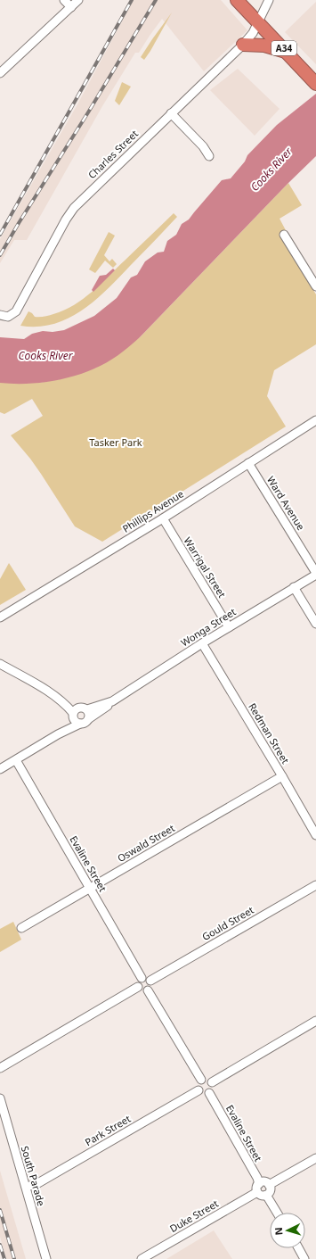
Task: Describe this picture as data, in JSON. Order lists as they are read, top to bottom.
{
  "streets": {
    "highway": ["A34"],
    "street": [
      "Charles Street",
      "Ward Avenue",
      "Phillips Avenue",
      "Warrigal Street",
      "Wonga Street",
      "Redman Street",
      "Oswald Street",
      "Evaline Street",
      "Gould Street",
      "Park Street",
      "South Parade",
      "Duke Street"
    ]
  },
  "crossings": [
    ["A34", "Charles Street"],
    ["Ward Avenue", "Phillips Avenue"],
    ["Ward Avenue", "Wonga Street"],
    ["Phillips Avenue", "Warrigal Street"],
    ["Warrigal Street", "Wonga Street"],
    ["Wonga Street", "Redman Street"],
    ["Redman Street", "Oswald Street"],
    ["Oswald Street", "Evaline Street"],
    ["Evaline Street", "Gould Street"],
    ["Evaline Street", "Park Street"],
    ["Evaline Street", "Duke Street"],
    ["Park Street", "South Parade"]
  ],
  "water": ["Cooks River"],
  "parks": ["Tasker Park"],
  "north": "left"
}
